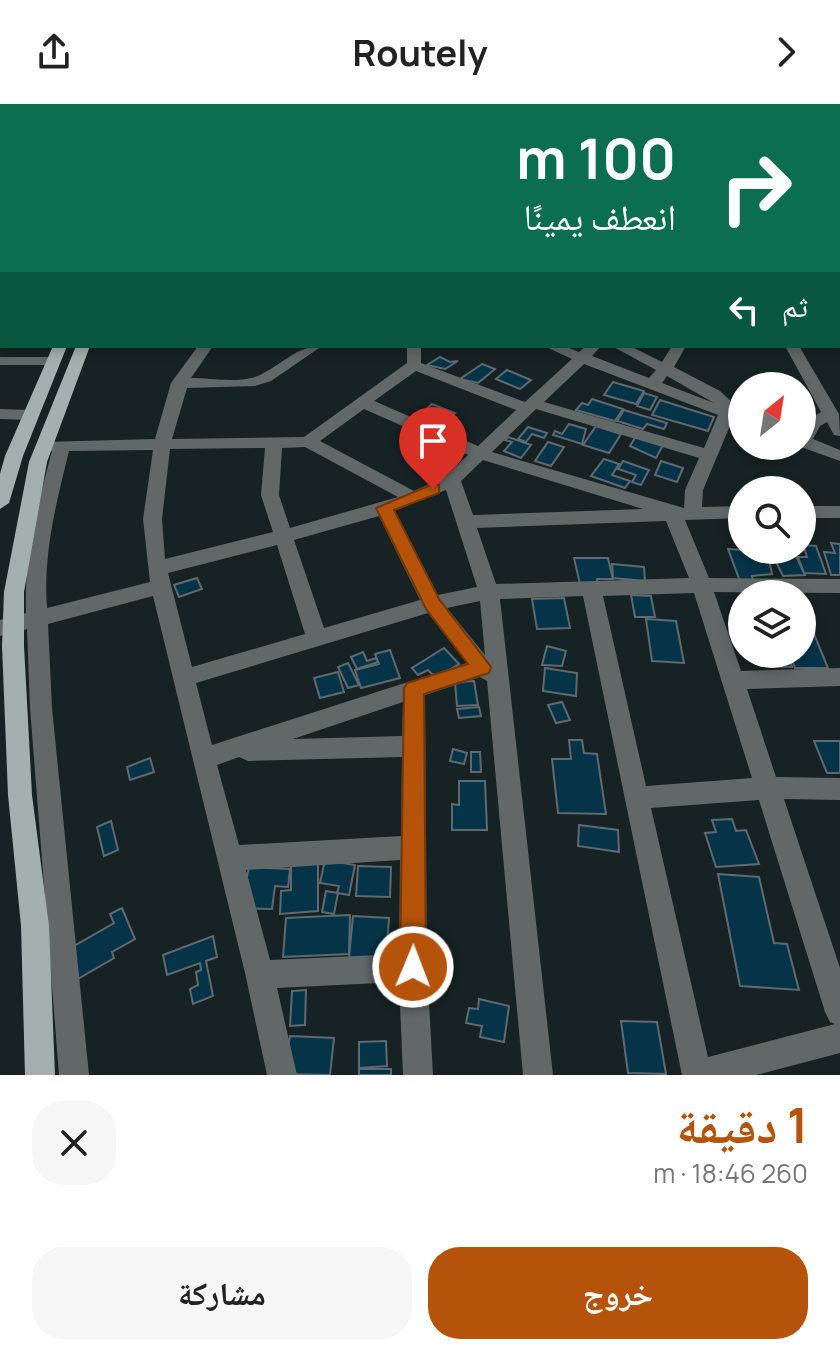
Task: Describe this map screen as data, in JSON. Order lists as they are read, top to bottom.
{
  "north": "top right",
  "page": {
    "header": "Routely",
    "turn": ["100 m", "انعطف يمينًا"],
    "then": "ثم",
    "heading": ["1 دقيقة", "260 m · 18:46"],
    "buttons": ["خروج", "مشاركة"]
  }
}
